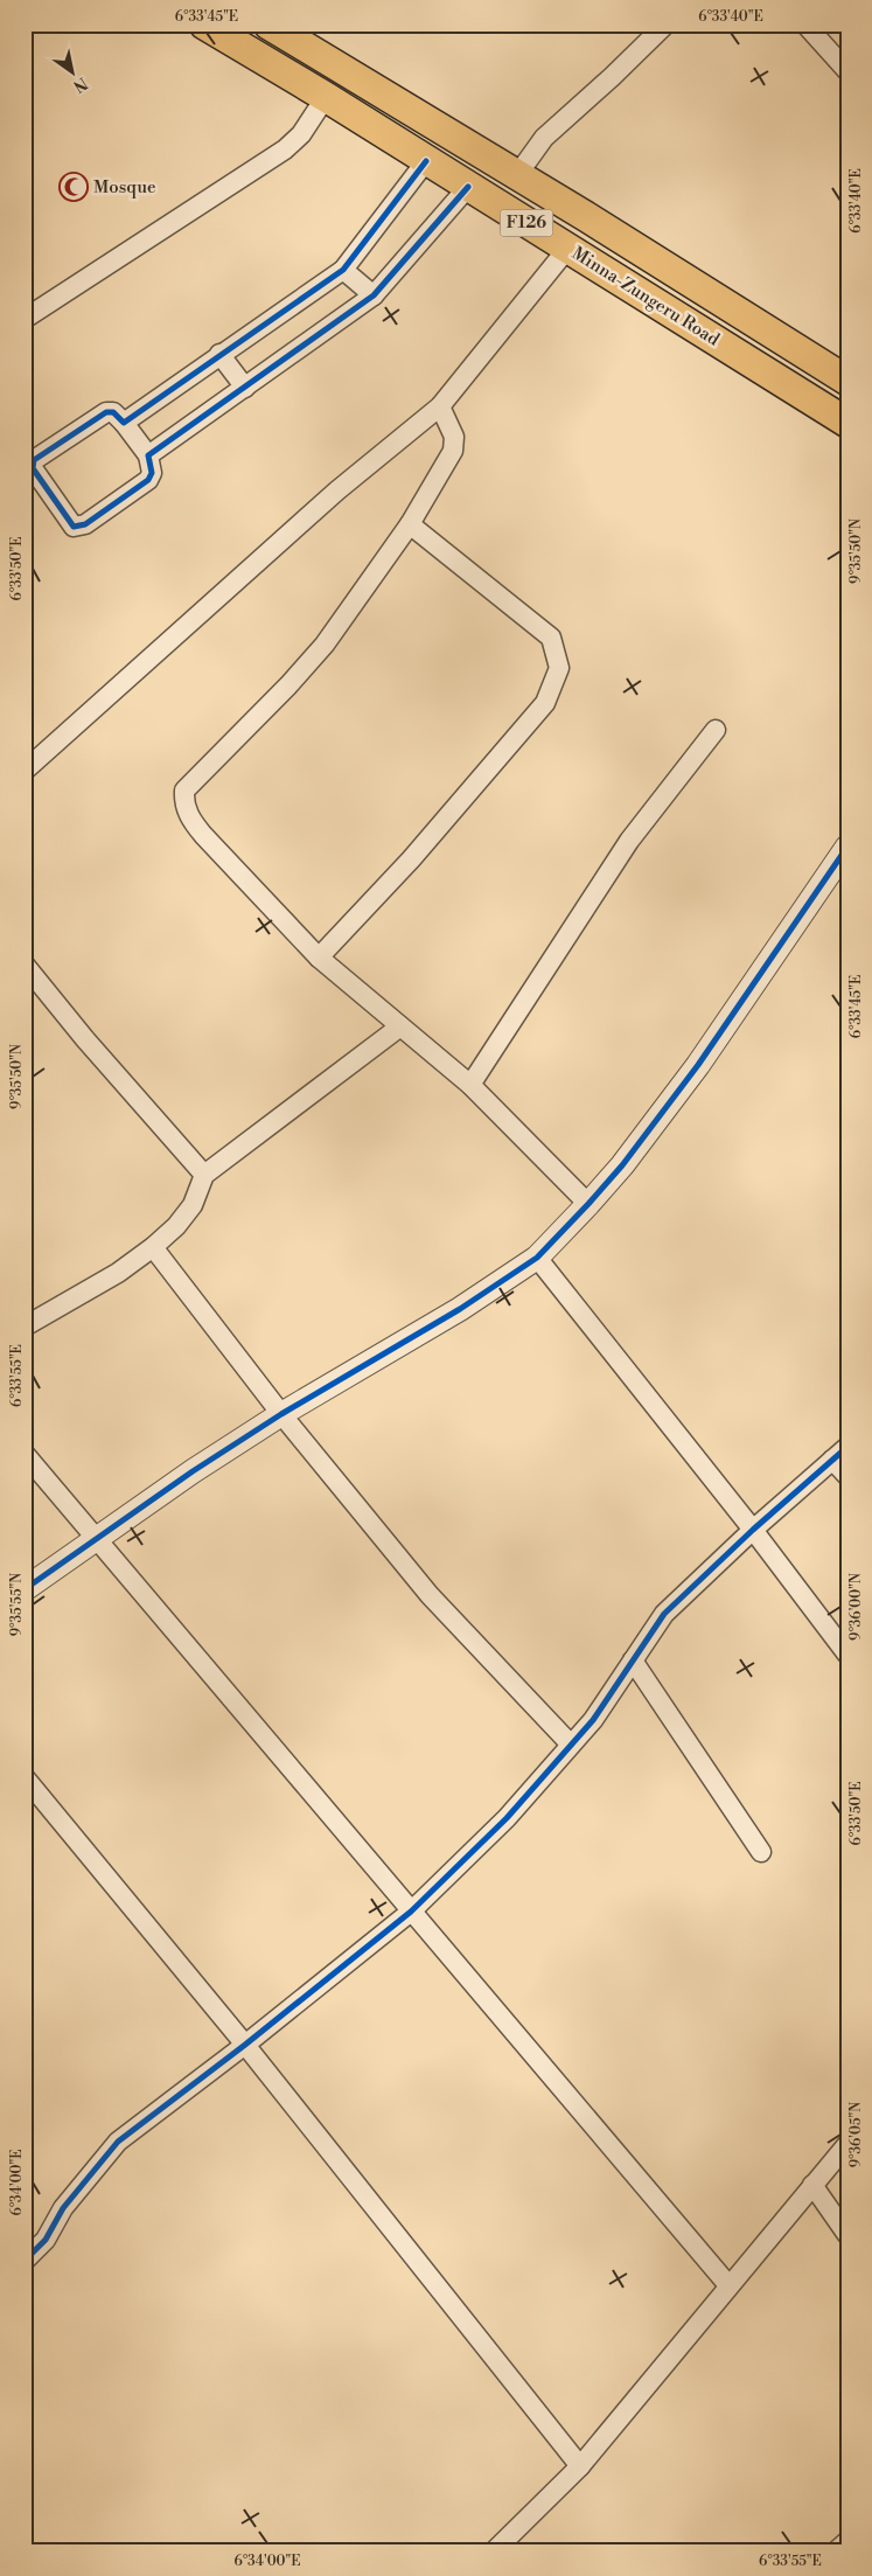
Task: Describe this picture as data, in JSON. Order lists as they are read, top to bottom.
{
  "streets": {
    "main road": ["F126", "Minna-Zungeru Road"]
  },
  "places": {
    "mosque": ["Mosque"]
  },
  "north": "bottom right",
  "coordinates": [
    "6°33'45\"E",
    "6°33'40\"E",
    "9°35'50\"N",
    "6°33'50\"E",
    "6°33'55\"E",
    "9°35'55\"N",
    "9°36'00\"N",
    "9°36'05\"N",
    "6°34'00\"E"
  ]
}
